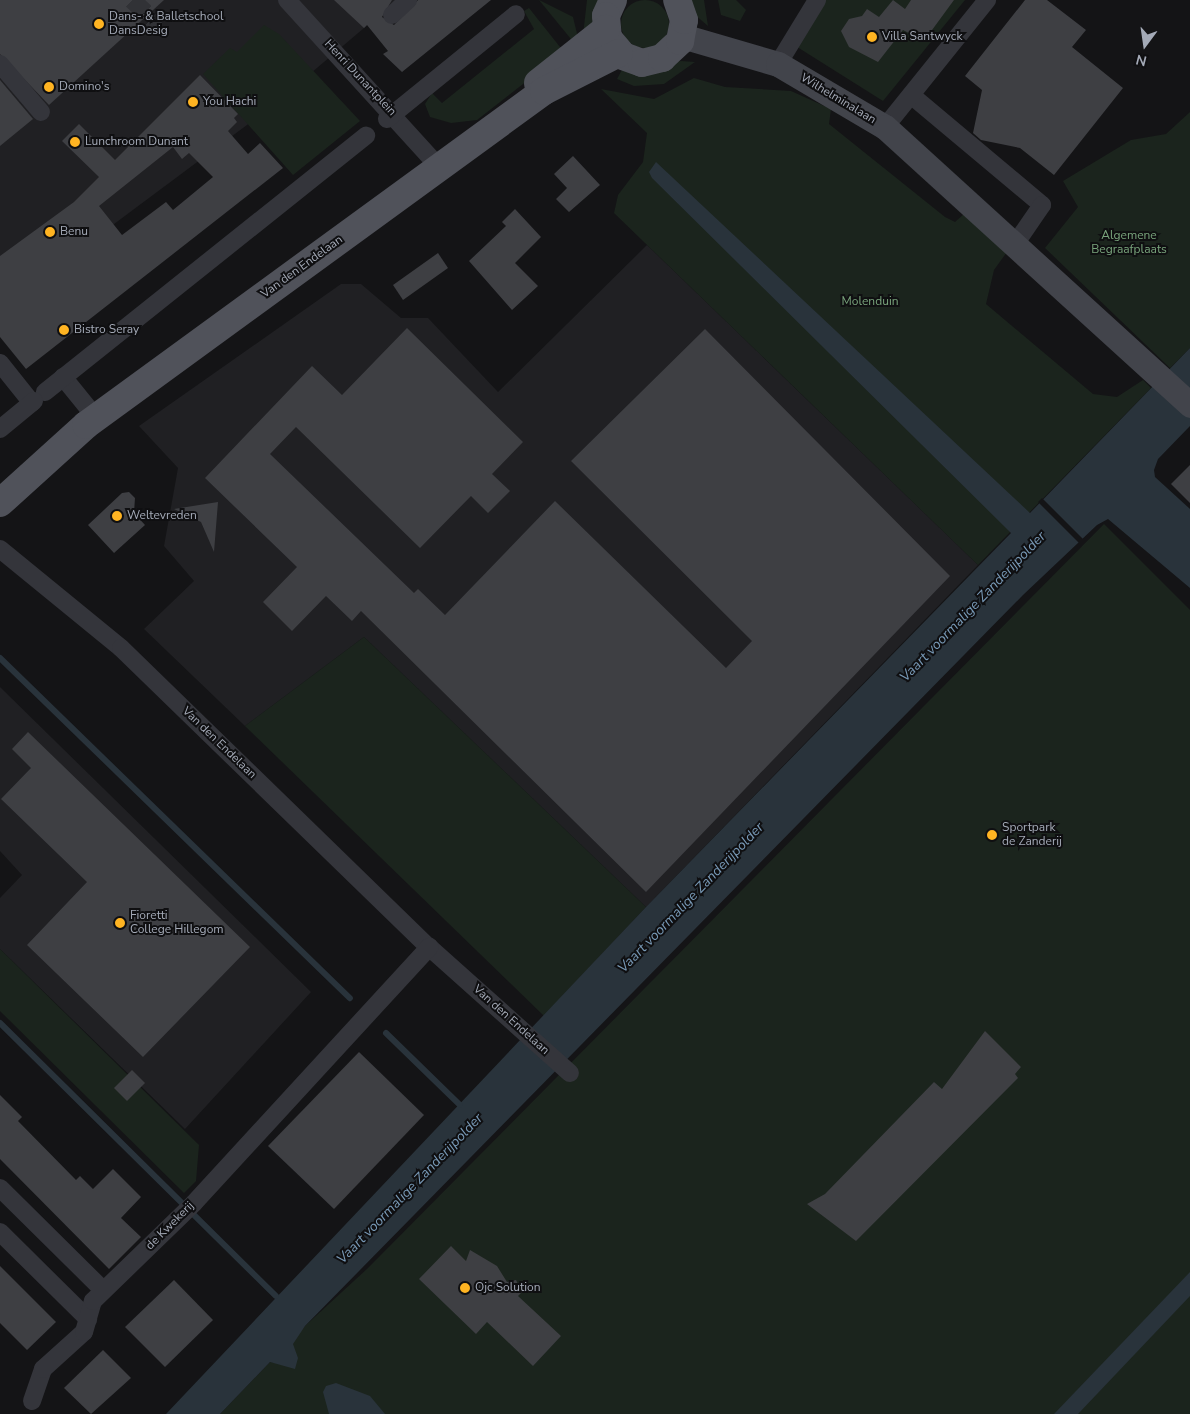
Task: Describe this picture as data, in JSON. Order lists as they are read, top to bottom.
{
  "streets": {
    "main road": ["Wilhelminalaan", "Van den Endelaan"],
    "street": ["Henri Dunantplein", "de Kwekerij"]
  },
  "crossings": [
    ["Henri Dunantplein", "Van den Endelaan"],
    ["Van den Endelaan", "de Kwekerij"]
  ],
  "water": ["Vaart voormalige Zanderijpolder"],
  "parks": ["Algemene Begraafplaats", "Molenduin"],
  "places": [
    "Dans- & Balletschool DansDesig",
    "Villa Santwyck",
    "Domino's",
    "You Hachi",
    "Lunchroom Dunant",
    "Benu",
    "Bistro Seray",
    "Weltevreden",
    "Sportpark de Zanderij",
    "Fioretti College Hillegom",
    "Ojc Solution"
  ],
  "north": "bottom"
}
